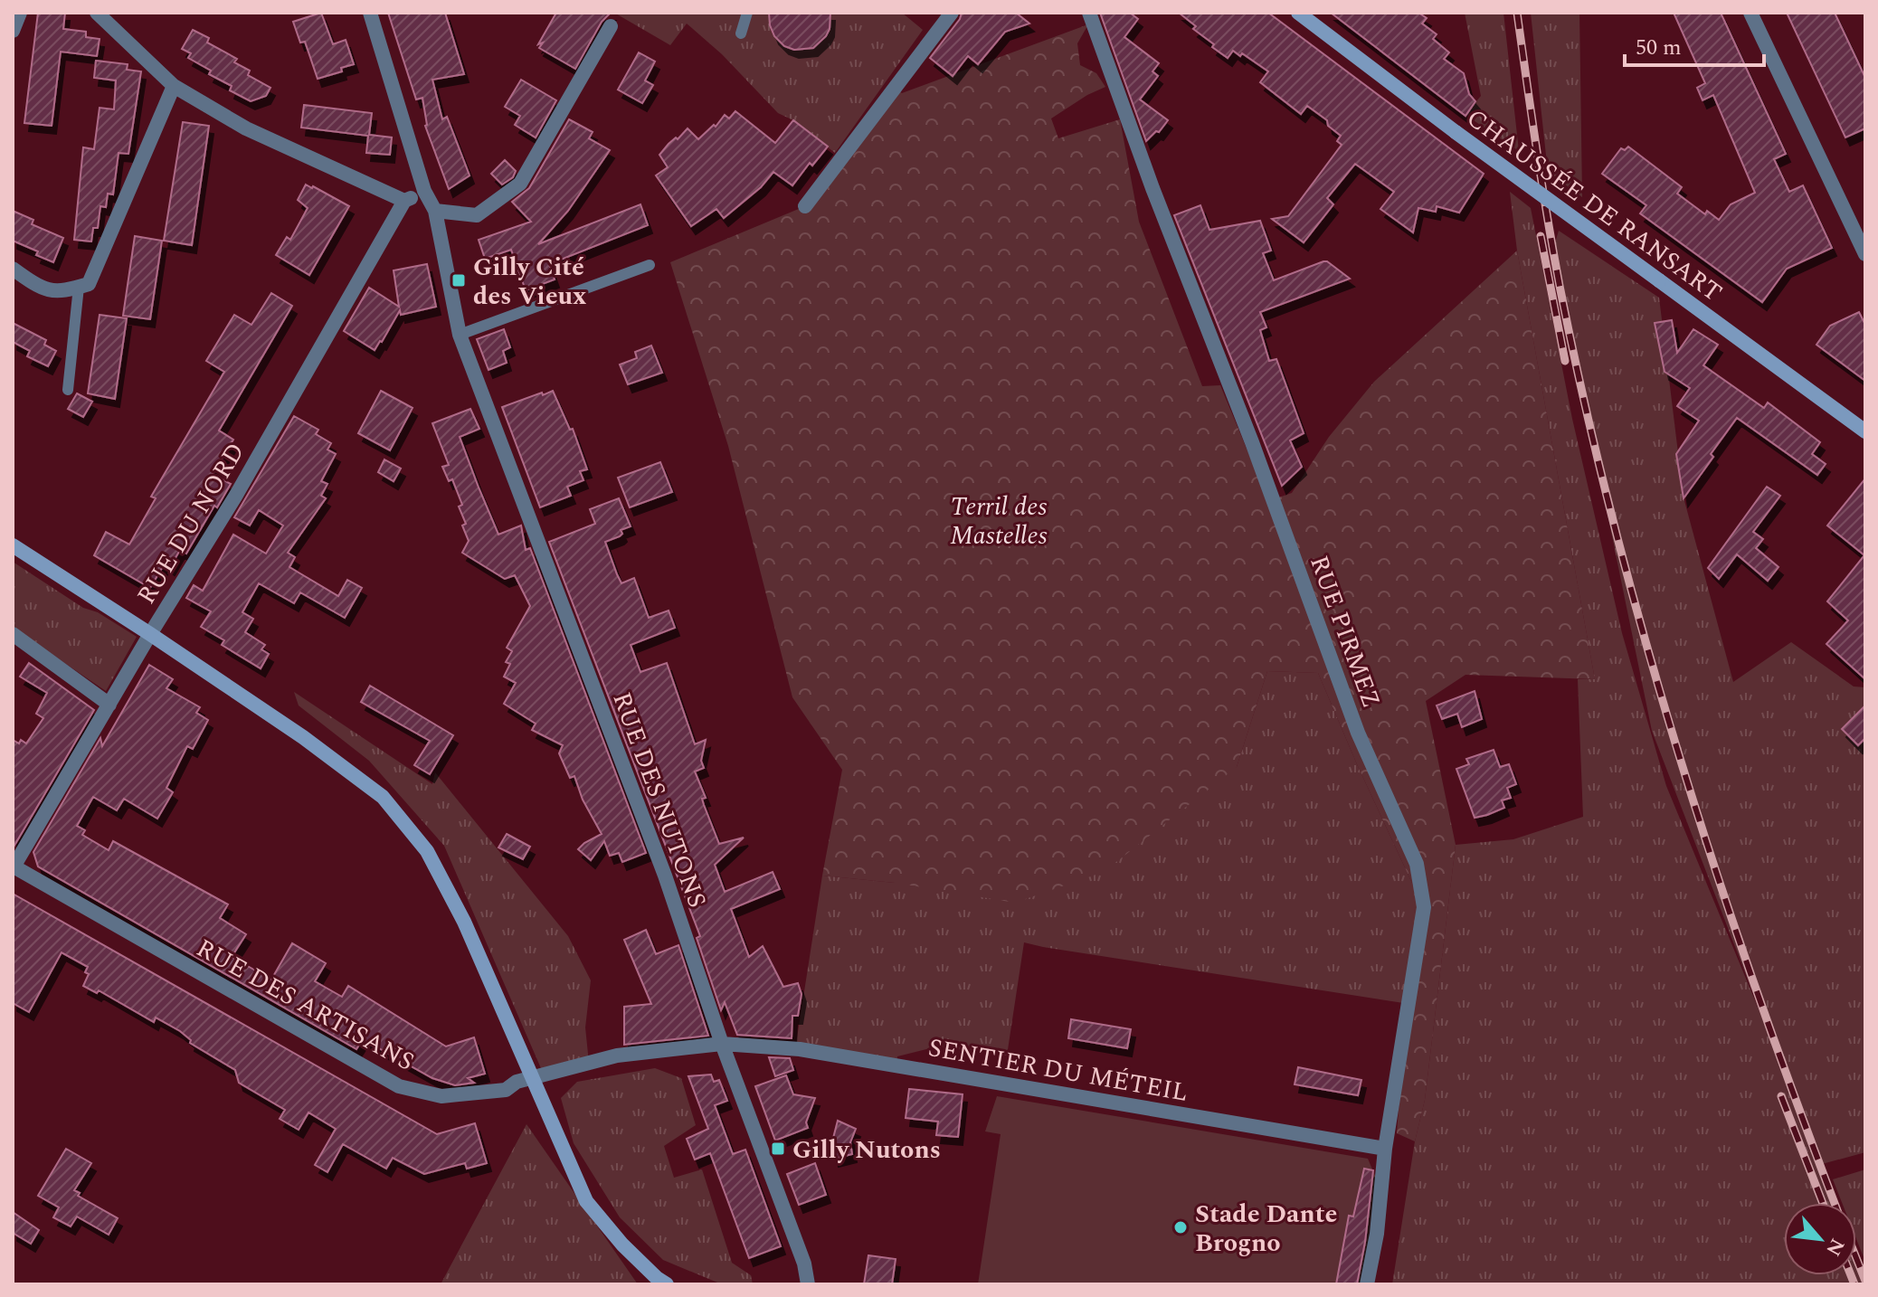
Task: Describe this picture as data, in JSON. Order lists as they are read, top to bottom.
{
  "streets": {
    "main road": ["CHAUSSÉE DE RANSART"],
    "street": [
      "RUE DU NORD",
      "RUE PIRMEZ",
      "RUE DES NUTONS",
      "RUE DES ARTISANS",
      "SENTIER DU MÉTEIL"
    ]
  },
  "crossings": [
    ["RUE DU NORD", "RUE DES ARTISANS"],
    ["RUE PIRMEZ", "SENTIER DU MÉTEIL"],
    ["RUE DES NUTONS", "RUE DES ARTISANS"],
    ["RUE DES NUTONS", "SENTIER DU MÉTEIL"],
    ["RUE DES ARTISANS", "SENTIER DU MÉTEIL"]
  ],
  "parks": ["Terril des Mastelles"],
  "places": {
    "transit": ["Gilly Cité des Vieux", "Gilly Nutons"],
    "other": ["Stade Dante Brogno"]
  },
  "scale_bar": "50 m",
  "north": "bottom right"
}
